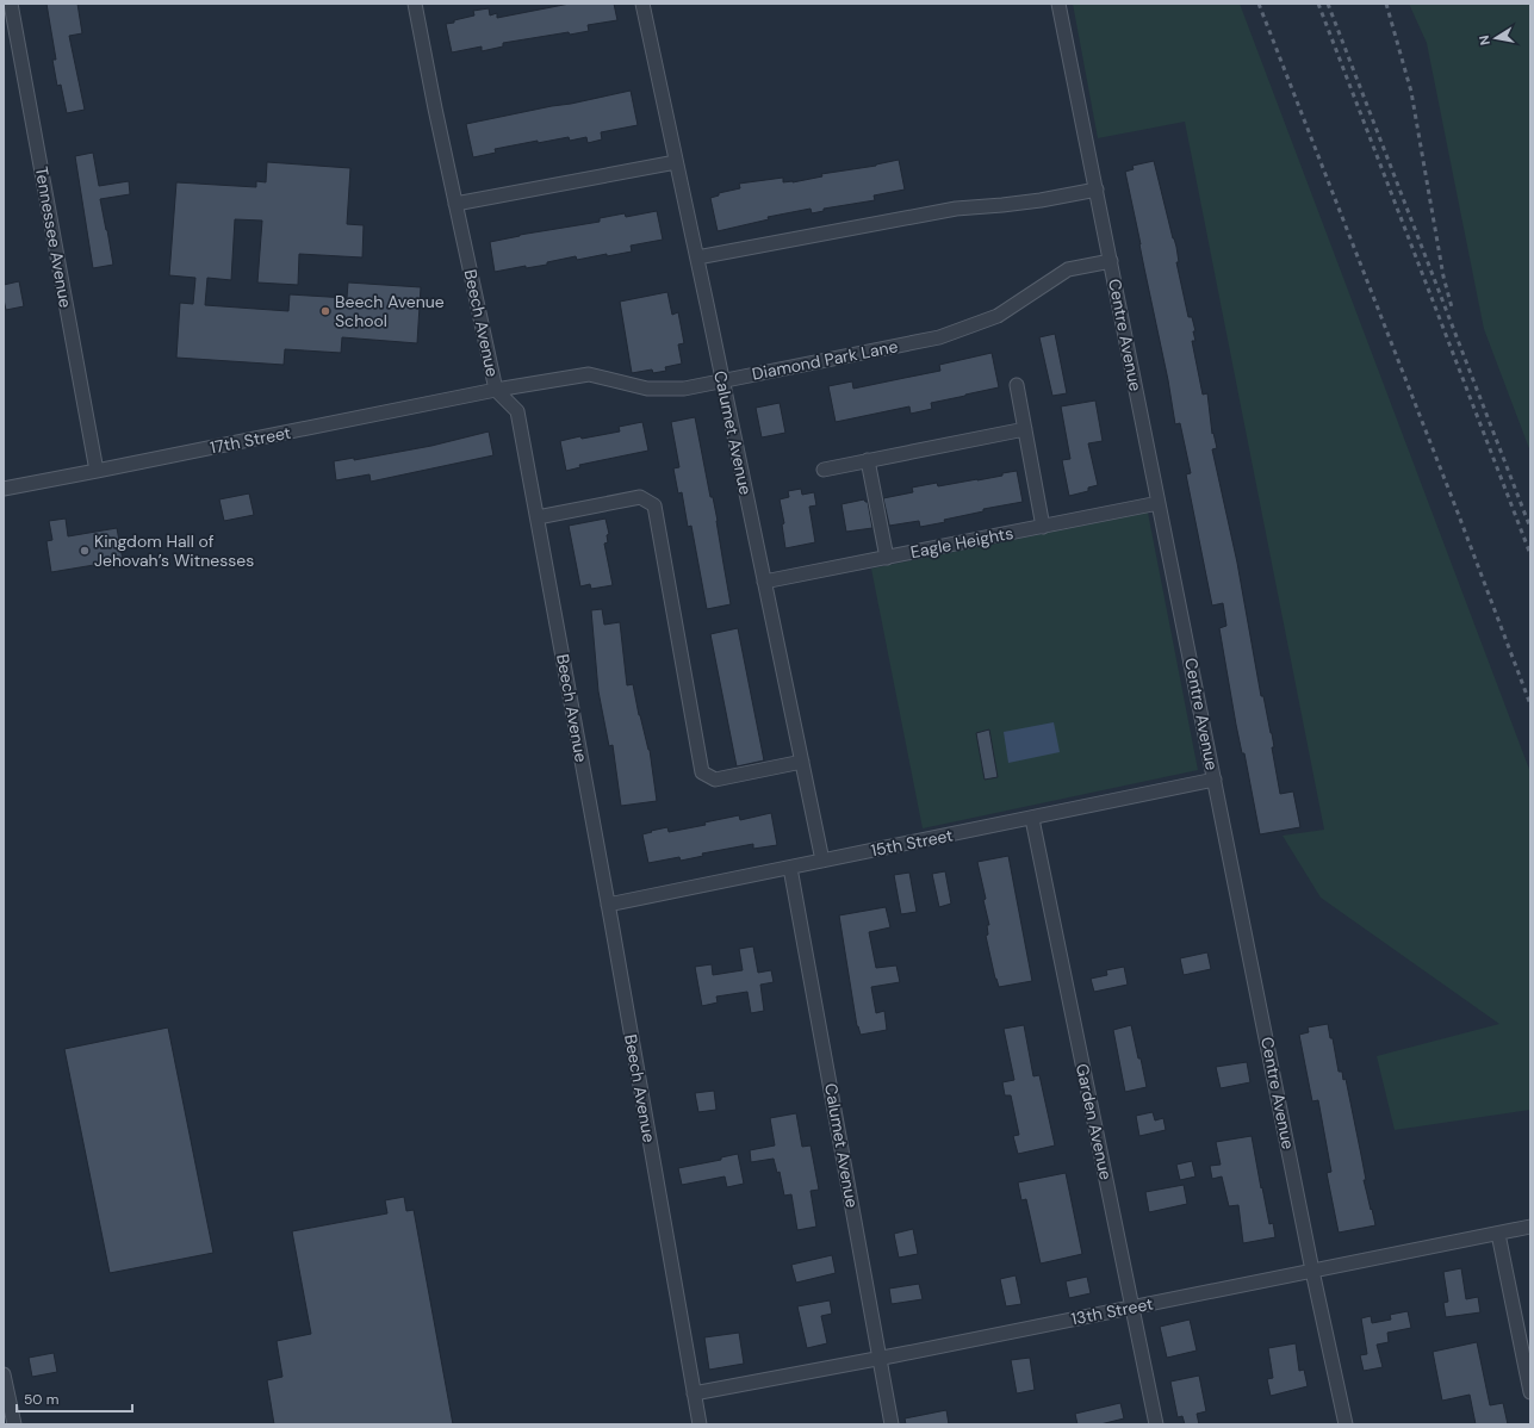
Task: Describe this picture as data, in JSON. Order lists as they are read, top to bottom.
{
  "streets": {
    "street": [
      "Tennessee Avenue",
      "Beech Avenue",
      "Centre Avenue",
      "Diamond Park Lane",
      "Calumet Avenue",
      "17th Street",
      "Eagle Heights",
      "15th Street",
      "Garden Avenue",
      "13th Street"
    ]
  },
  "crossings": [
    ["Tennessee Avenue", "17th Street"],
    ["Beech Avenue", "Diamond Park Lane"],
    ["Beech Avenue", "17th Street"],
    ["Beech Avenue", "15th Street"],
    ["Beech Avenue", "13th Street"],
    ["Centre Avenue", "Diamond Park Lane"],
    ["Centre Avenue", "Eagle Heights"],
    ["Centre Avenue", "15th Street"],
    ["Centre Avenue", "13th Street"],
    ["Diamond Park Lane", "Calumet Avenue"],
    ["Diamond Park Lane", "17th Street"],
    ["Calumet Avenue", "Eagle Heights"],
    ["Calumet Avenue", "15th Street"],
    ["Calumet Avenue", "13th Street"],
    ["15th Street", "Garden Avenue"],
    ["Garden Avenue", "13th Street"]
  ],
  "places": ["Beech Avenue School", "Kingdom Hall of Jehovah’s Witnesses"],
  "scale_bar": "50 m",
  "north": "left"
}
